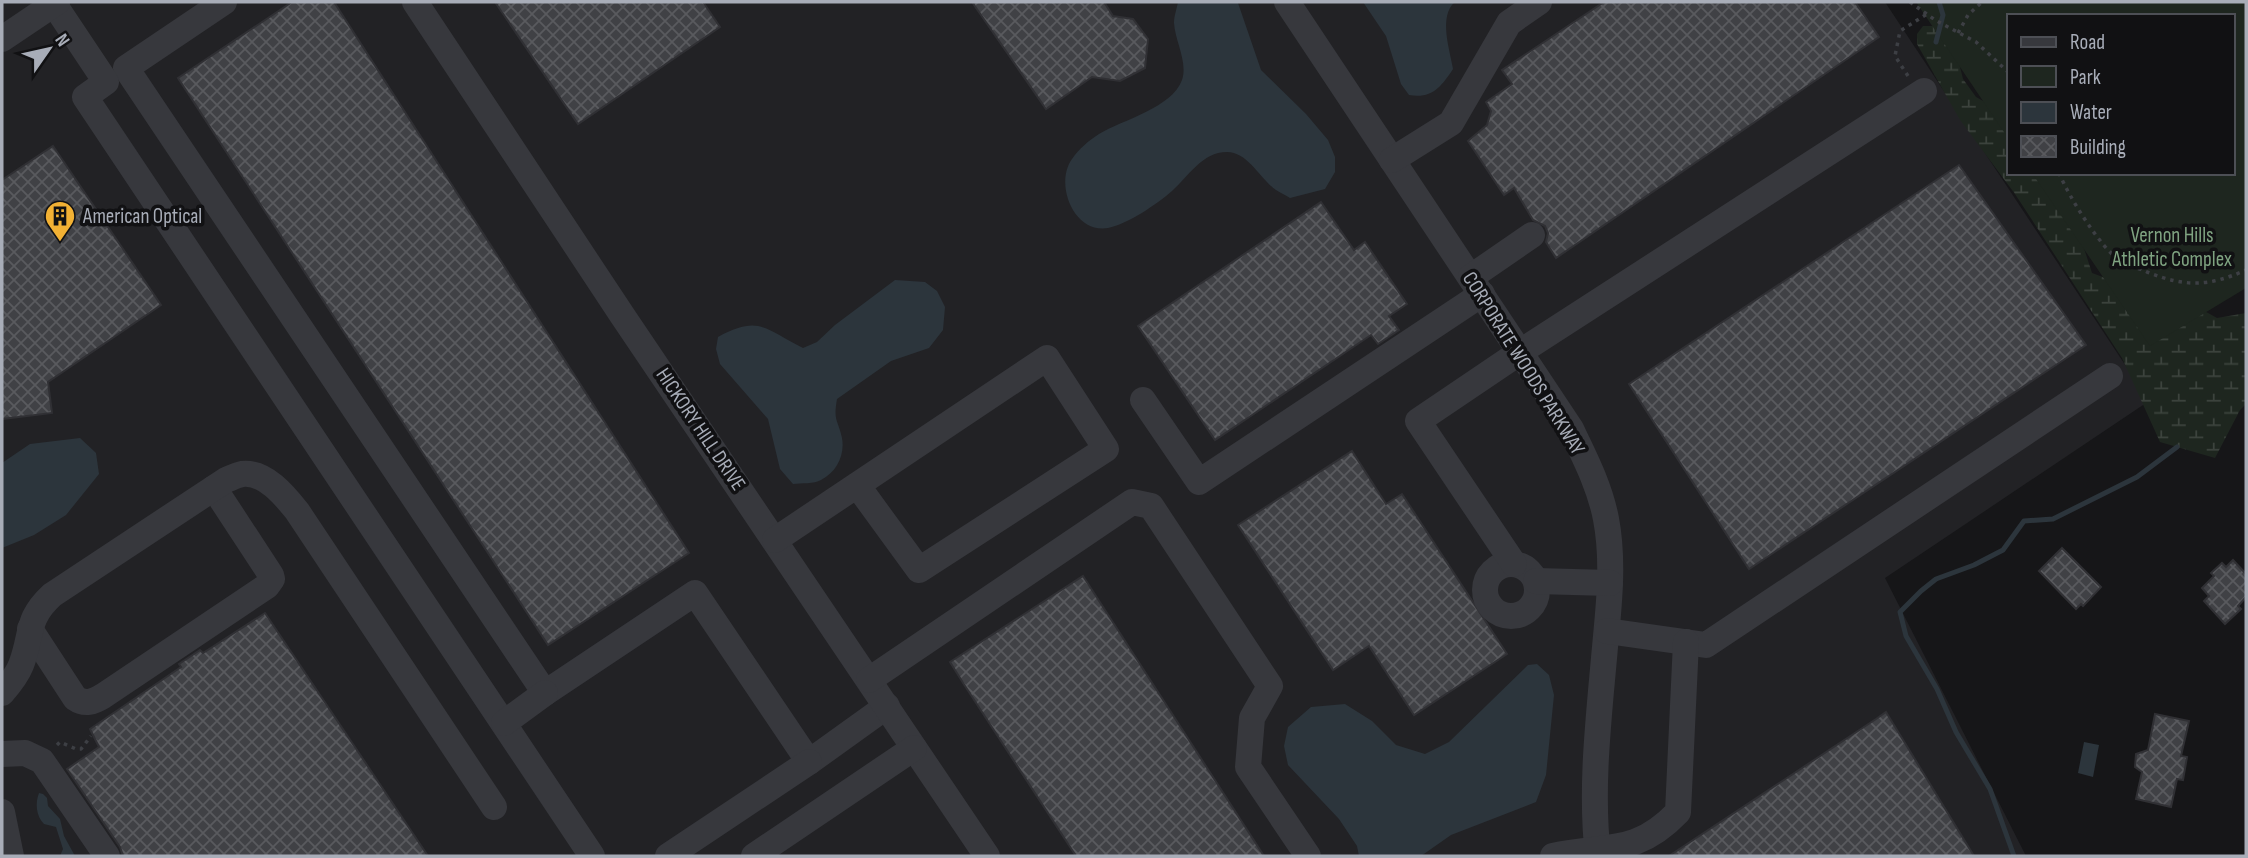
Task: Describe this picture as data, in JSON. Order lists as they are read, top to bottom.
{
  "streets": {
    "street": ["CORPORATE WOODS PARKWAY", "HICKORY HILL DRIVE"]
  },
  "parks": ["Vernon Hills Athletic Complex"],
  "places": {
    "building": ["American Optical"]
  },
  "legend": [
    "Road",
    "Park",
    "Water",
    "Building"
  ],
  "north": "top right"
}
